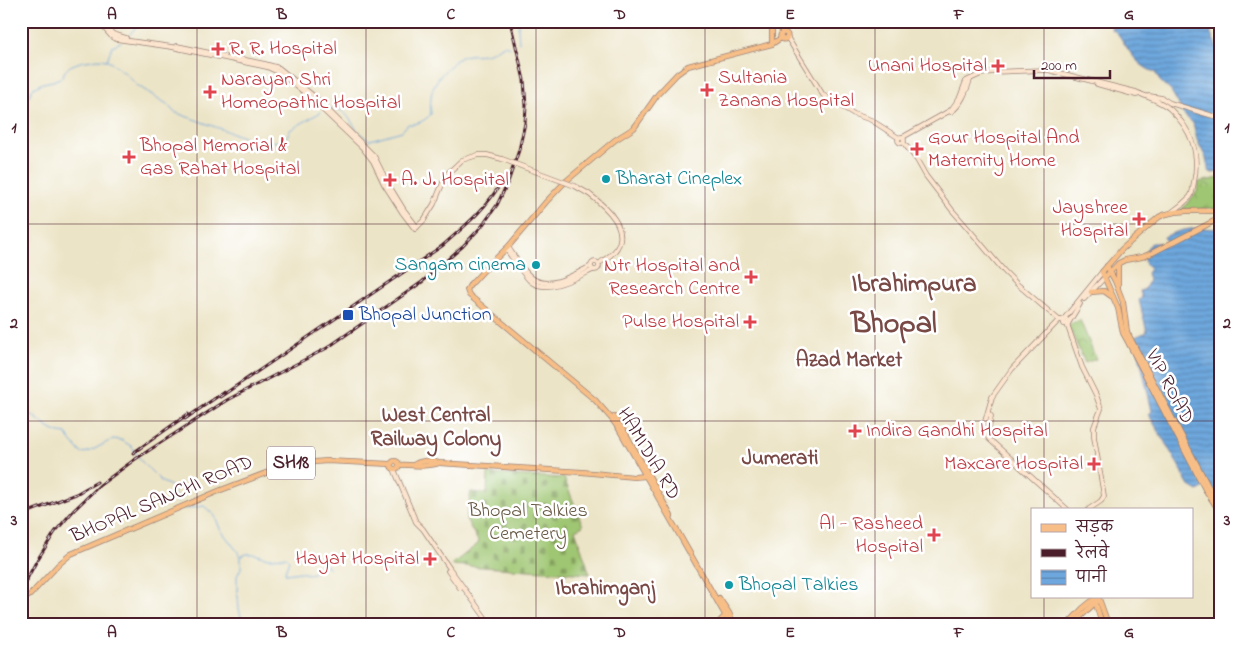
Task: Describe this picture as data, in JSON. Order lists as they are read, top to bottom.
{
  "streets": {
    "main road": [
      "VIP ROAD",
      "HAMIDIA RD",
      "SH18",
      "BHOPAL SANCHI ROAD"
    ]
  },
  "districts": [
    "Ibrahimpura",
    "Bhopal",
    "Azad Market",
    "West Central Railway Colony",
    "Jumerati",
    "Ibrahimganj"
  ],
  "parks": ["Bhopal Talkies Cemetery"],
  "places": {
    "health": [
      "R. R. Hospital",
      "Unani Hospital",
      "Sultania Zanana Hospital",
      "Narayan Shri Homeopathic Hospital",
      "Gour Hospital And Maternity Home",
      "Bhopal Memorial & Gas Rahat Hospital",
      "A. J. Hospital",
      "Jayshree Hospital",
      "Ntr Hospital and Research Centre",
      "Pulse Hospital",
      "Indira Gandhi Hospital",
      "Maxcare Hospital",
      "Al - Rasheed Hospital",
      "Hayat Hospital"
    ],
    "other": ["Bharat Cineplex", "Sangam cinema", "Bhopal Talkies"],
    "transit": ["Bhopal Junction"]
  },
  "legend": ["सड़क", "रेलवे", "पानी"],
  "scale_bar": "200 m",
  "grid": {
    "columns": [
      "A",
      "B",
      "C",
      "D",
      "E",
      "F",
      "G"
    ],
    "rows": ["1", "2", "3"]
  }
}
